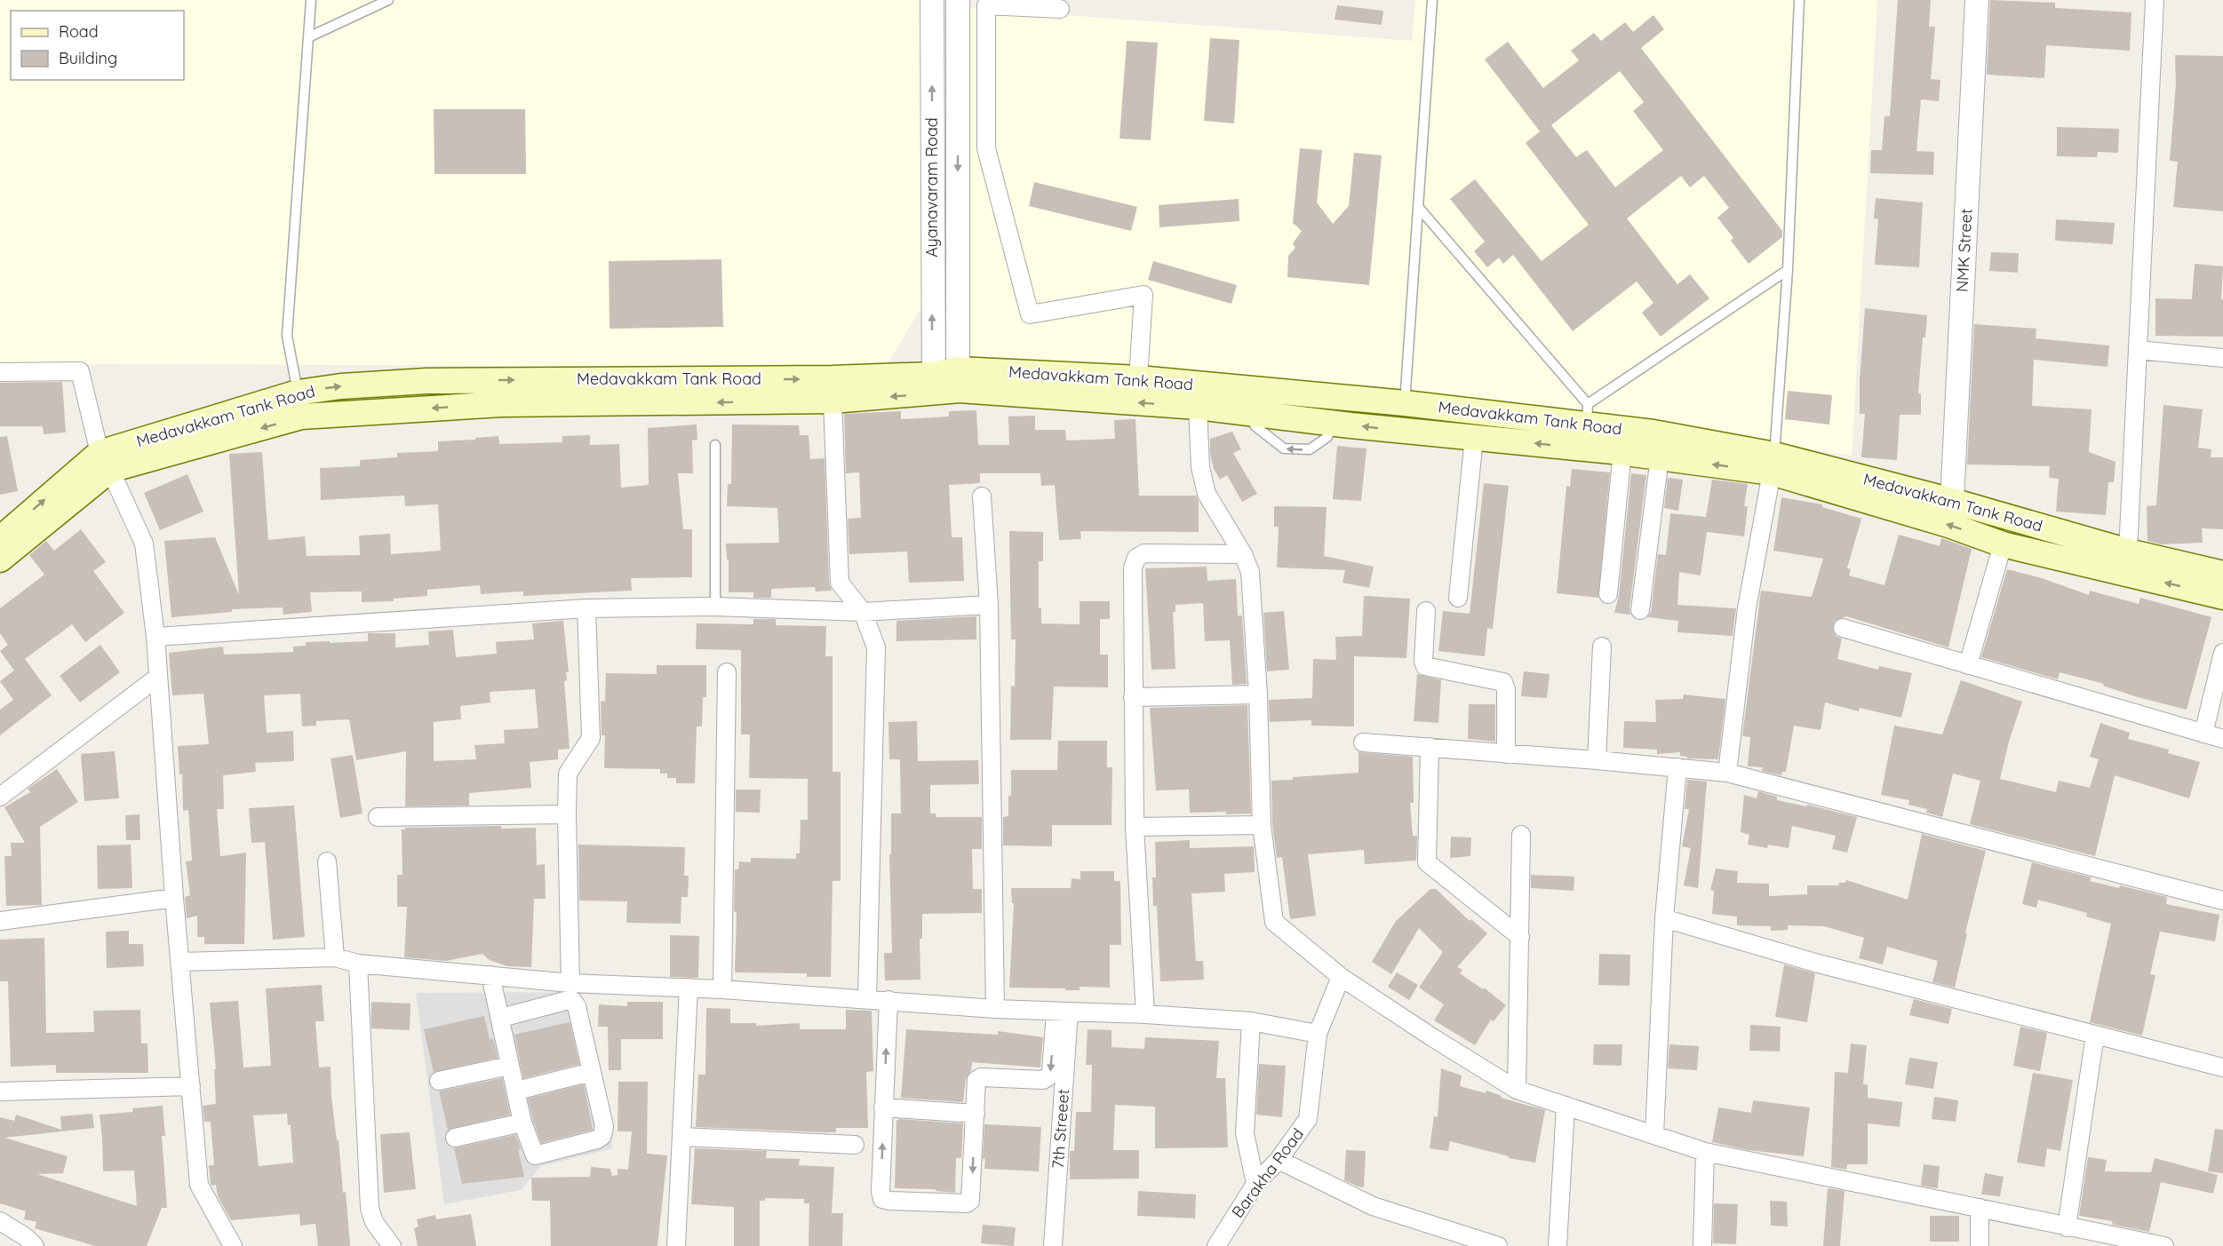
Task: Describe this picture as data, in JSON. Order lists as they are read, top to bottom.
{
  "streets": {
    "main road": ["Medavakkam Tank Road"],
    "street": [
      "Ayanavaram Road",
      "NMK Street",
      "7th Streeet",
      "Barakha Road"
    ]
  },
  "crossings": [
    ["Ayanavaram Road", "Medavakkam Tank Road"],
    ["NMK Street", "Medavakkam Tank Road"]
  ],
  "legend": ["Road", "Building"]
}
